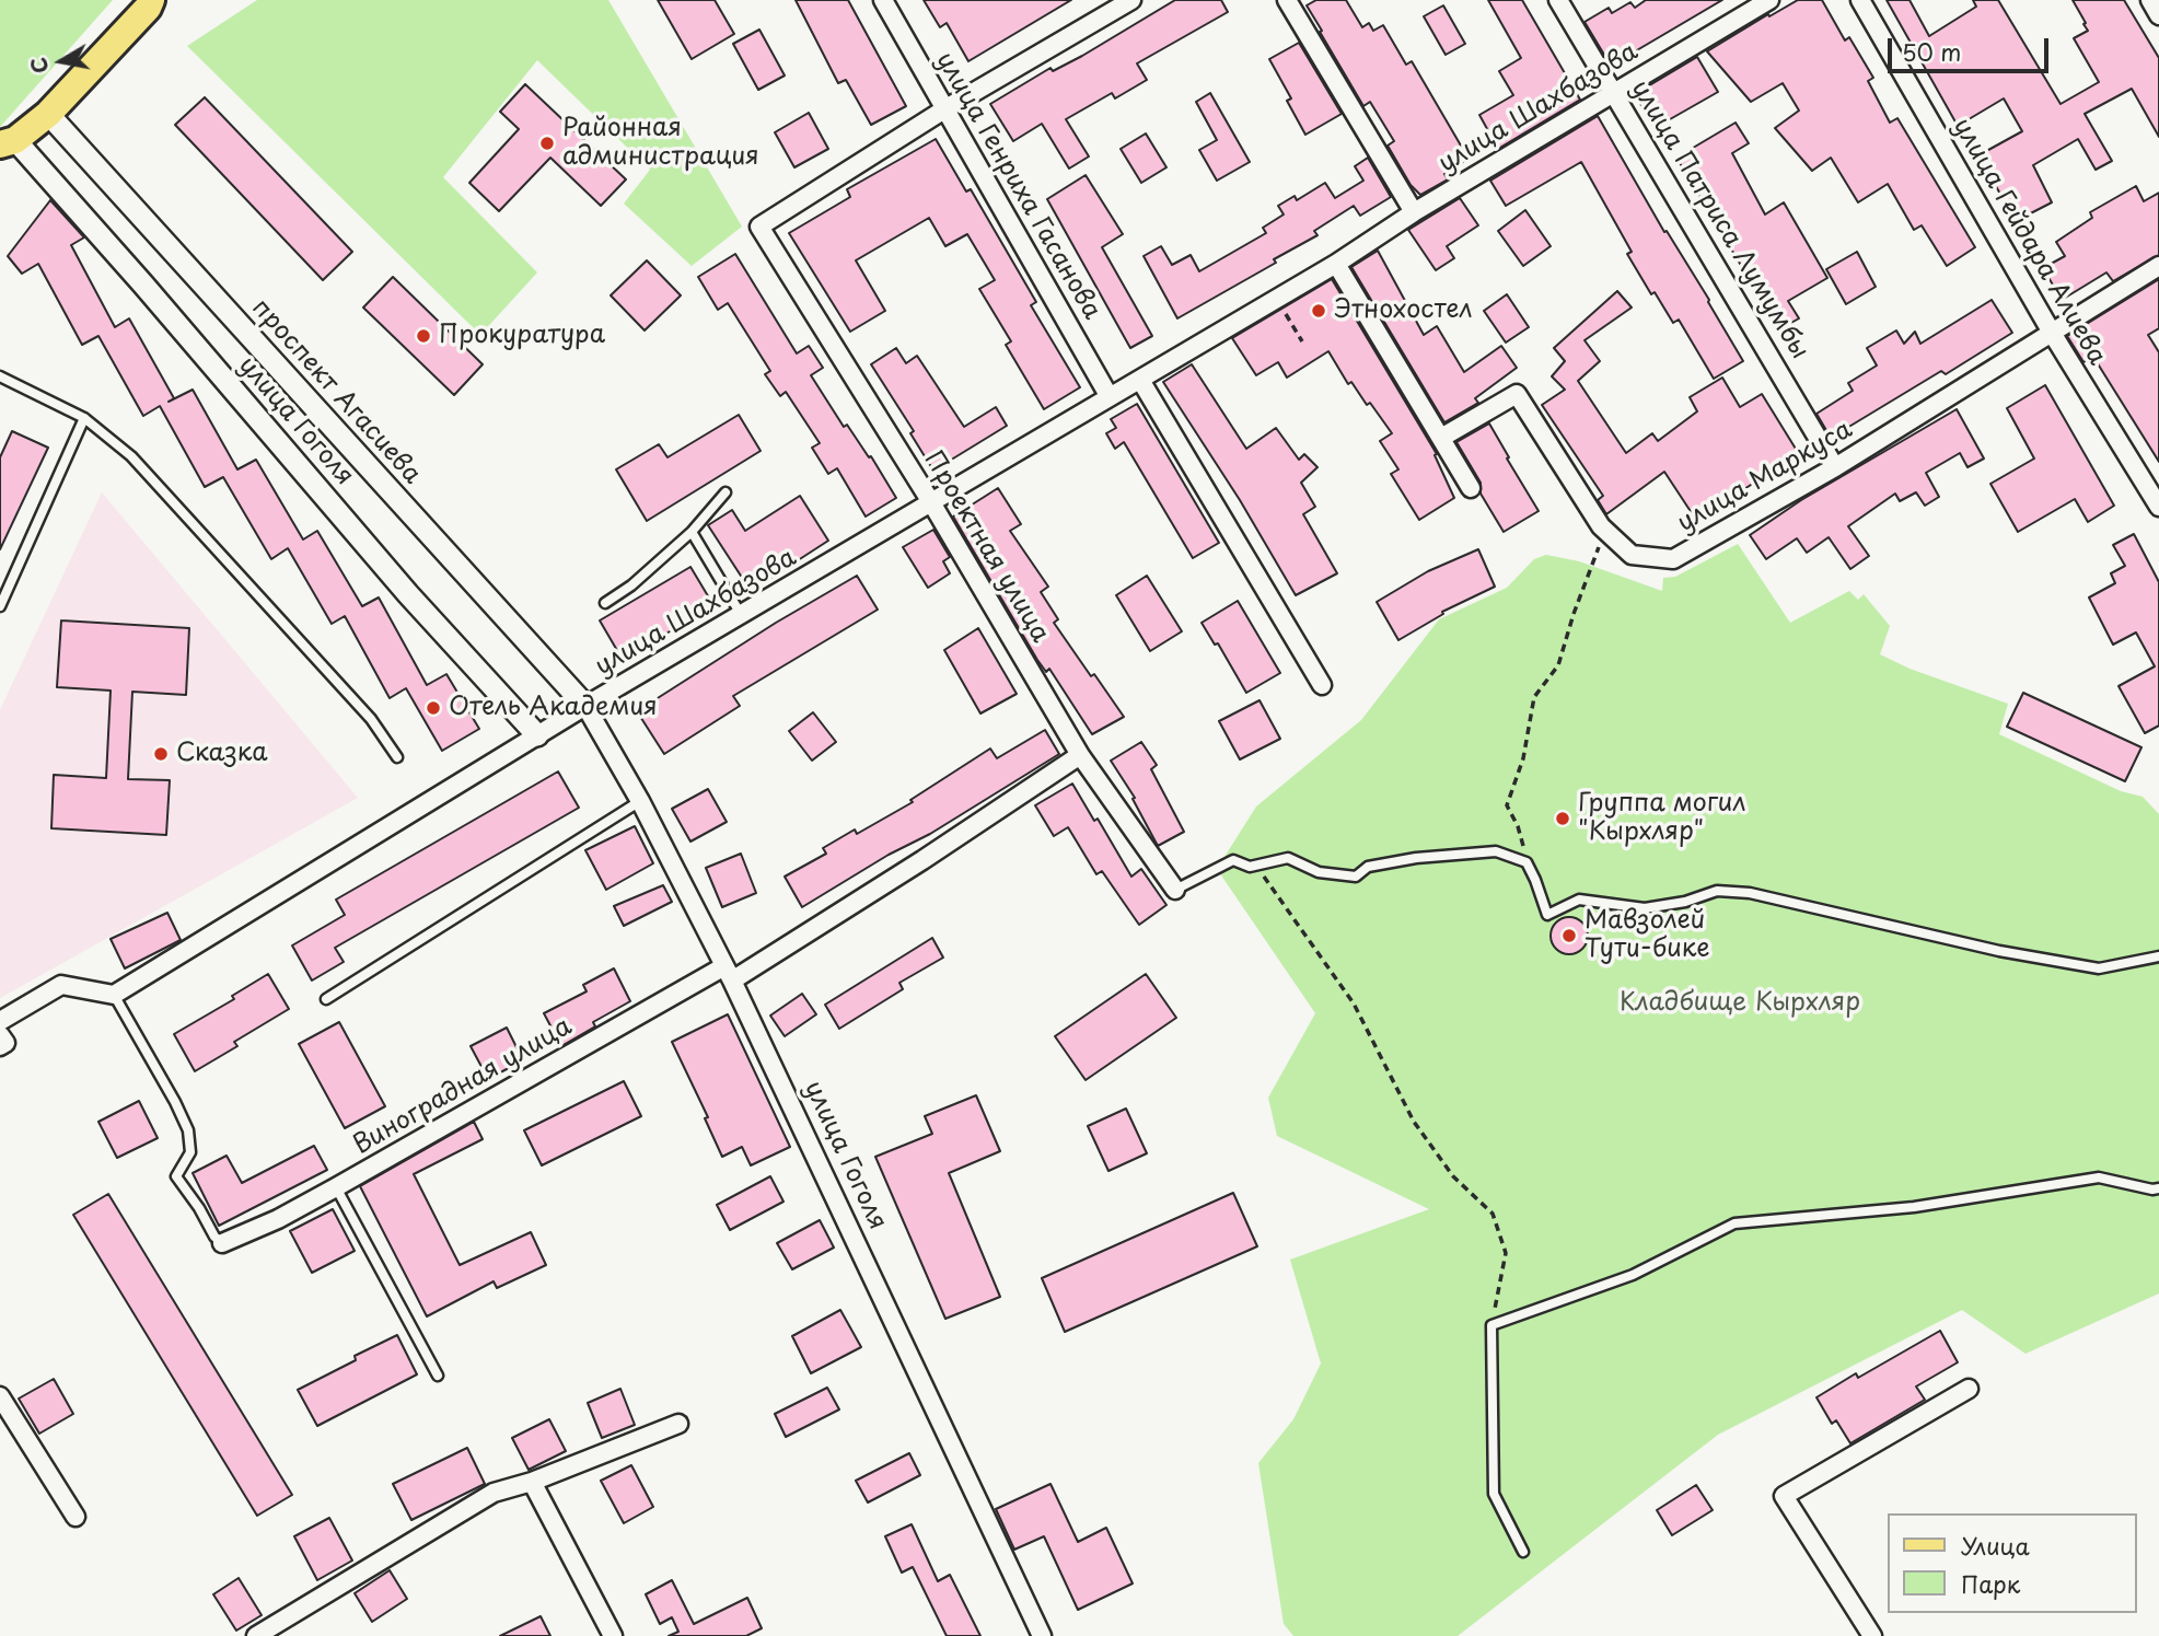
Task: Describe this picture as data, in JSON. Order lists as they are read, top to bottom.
{
  "streets": {
    "street": [
      "улица Шахбазова",
      "улица Генриха Гасанова",
      "улица Патриса Лумумбы",
      "улица Гейдара Алиева",
      "проспект Агасиева",
      "улица Гоголя",
      "улица Маркуса",
      "Проектная улица",
      "Виноградная улица"
    ]
  },
  "crossings": [
    ["улица Шахбазова", "улица Генриха Гасанова"],
    ["улица Шахбазова", "улица Патриса Лумумбы"],
    ["улица Шахбазова", "проспект Агасиева"],
    ["улица Шахбазова", "улица Гоголя"],
    ["улица Шахбазова", "Проектная улица"],
    ["улица Генриха Гасанова", "Проектная улица"],
    ["улица Патриса Лумумбы", "улица Маркуса"],
    ["улица Гейдара Алиева", "улица Маркуса"],
    ["проспект Агасиева", "улица Гоголя"],
    ["улица Гоголя", "Виноградная улица"],
    ["Проектная улица", "Виноградная улица"]
  ],
  "parks": ["Кладбище Кырхляр"],
  "places": [
    "Районная администрация",
    "Этнохостел",
    "Прокуратура",
    "Отель Академия",
    "Сказка",
    "Группа могил \"Кырхляр\"",
    "Мавзолей Тути-бике"
  ],
  "legend": ["Улица", "Парк"],
  "scale_bar": "50 m",
  "north": "left"
}
